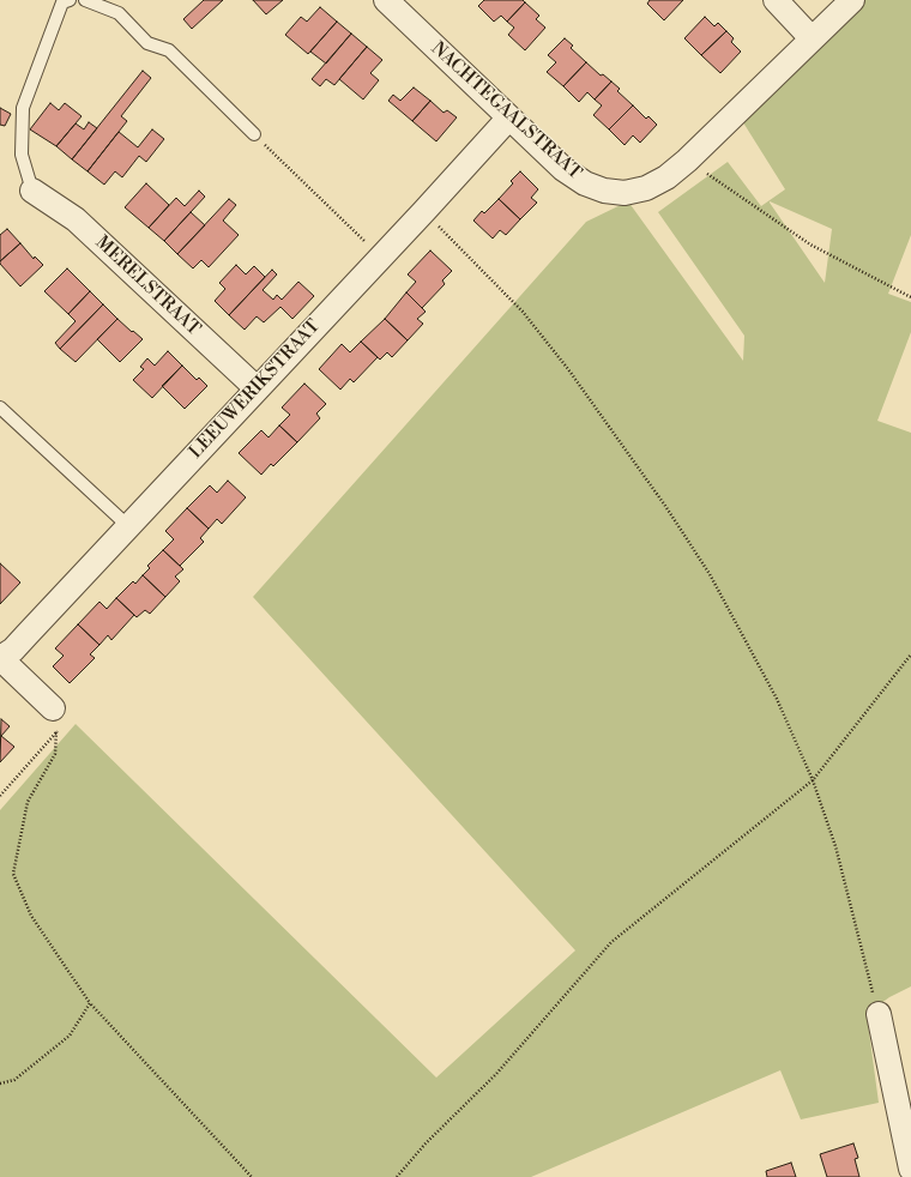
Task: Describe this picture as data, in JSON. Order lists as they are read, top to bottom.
{
  "streets": {
    "street": ["NACHTEGAALSTRAAT", "MERELSTRAAT", "LEEUWERIKSTRAAT"]
  },
  "crossings": [
    ["NACHTEGAALSTRAAT", "LEEUWERIKSTRAAT"],
    ["MERELSTRAAT", "LEEUWERIKSTRAAT"]
  ]
}
